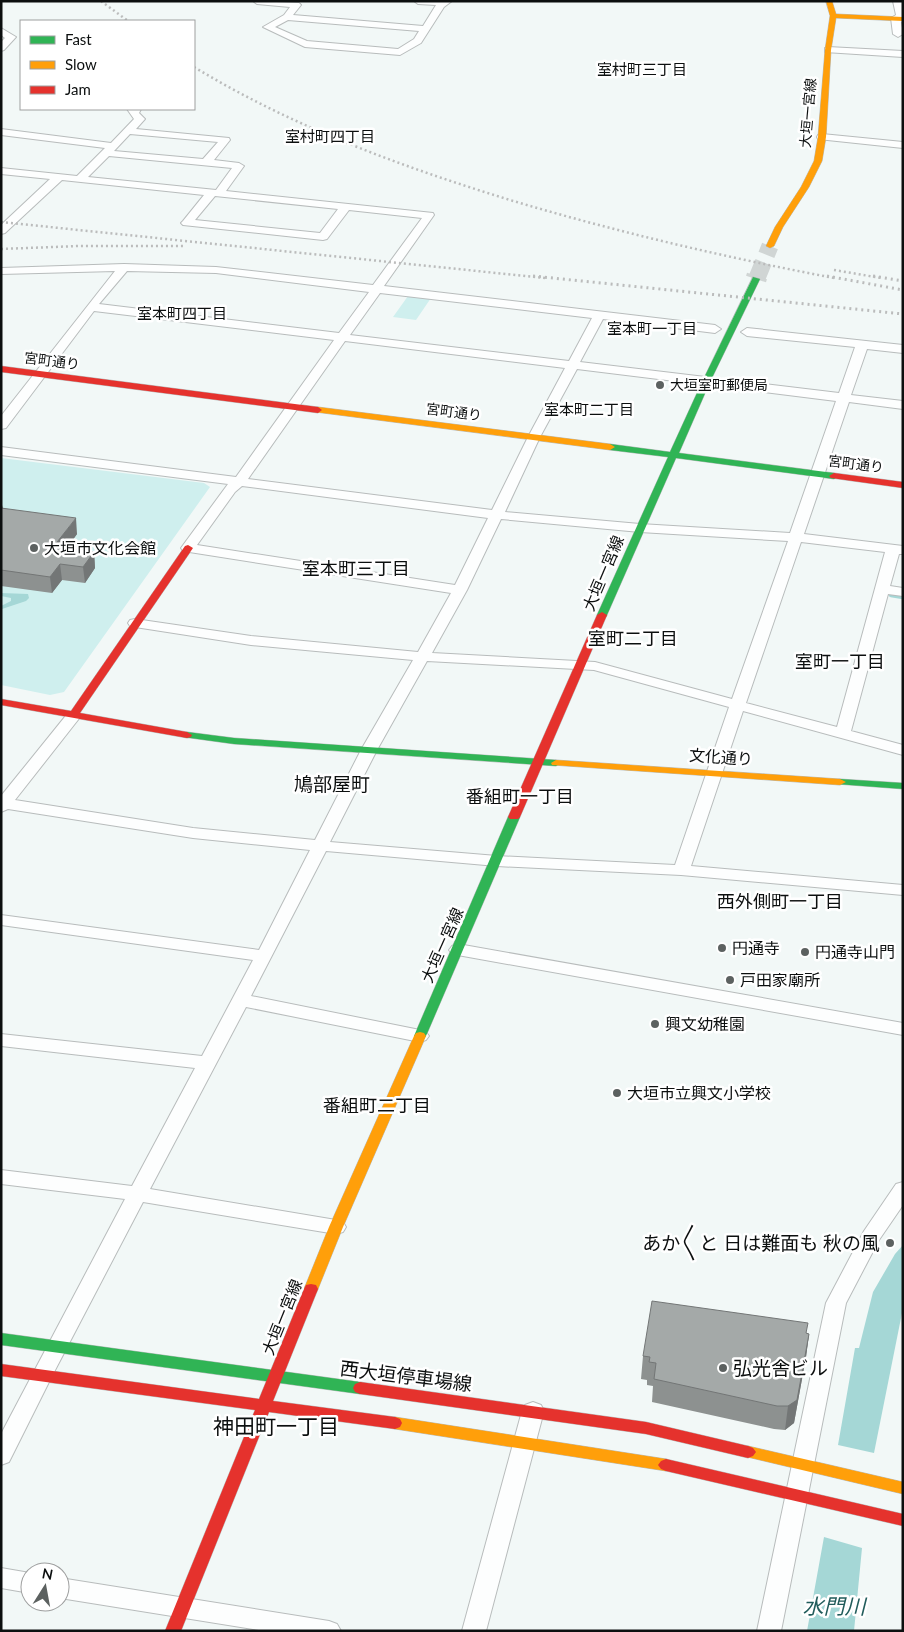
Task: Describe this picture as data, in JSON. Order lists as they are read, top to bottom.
{
  "streets": {
    "main road": [
      "大垣一宮線",
      "宮町通り",
      "文化通り",
      "西大垣停車場線"
    ]
  },
  "crossings": [
    ["大垣一宮線", "宮町通り"],
    ["大垣一宮線", "文化通り"],
    ["大垣一宮線", "西大垣停車場線"]
  ],
  "districts": [
    "室村町三丁目",
    "室村町四丁目",
    "室本町四丁目",
    "室本町一丁目",
    "室本町二丁目",
    "室本町三丁目",
    "室町二丁目",
    "室町一丁目",
    "鳩部屋町",
    "番組町一丁目",
    "西外側町一丁目",
    "番組町二丁目",
    "神田町一丁目"
  ],
  "water": ["水門川"],
  "places": [
    "大垣室町郵便局",
    "大垣市文化会館",
    "円通寺",
    "円通寺山門",
    "戸田家廟所",
    "興文幼稚園",
    "大垣市立興文小学校",
    "あか〱と 日は難面も 秋の風",
    "弘光舎ビル"
  ],
  "legend": ["Fast", "Slow", "Jam"],
  "north": "top"
}
